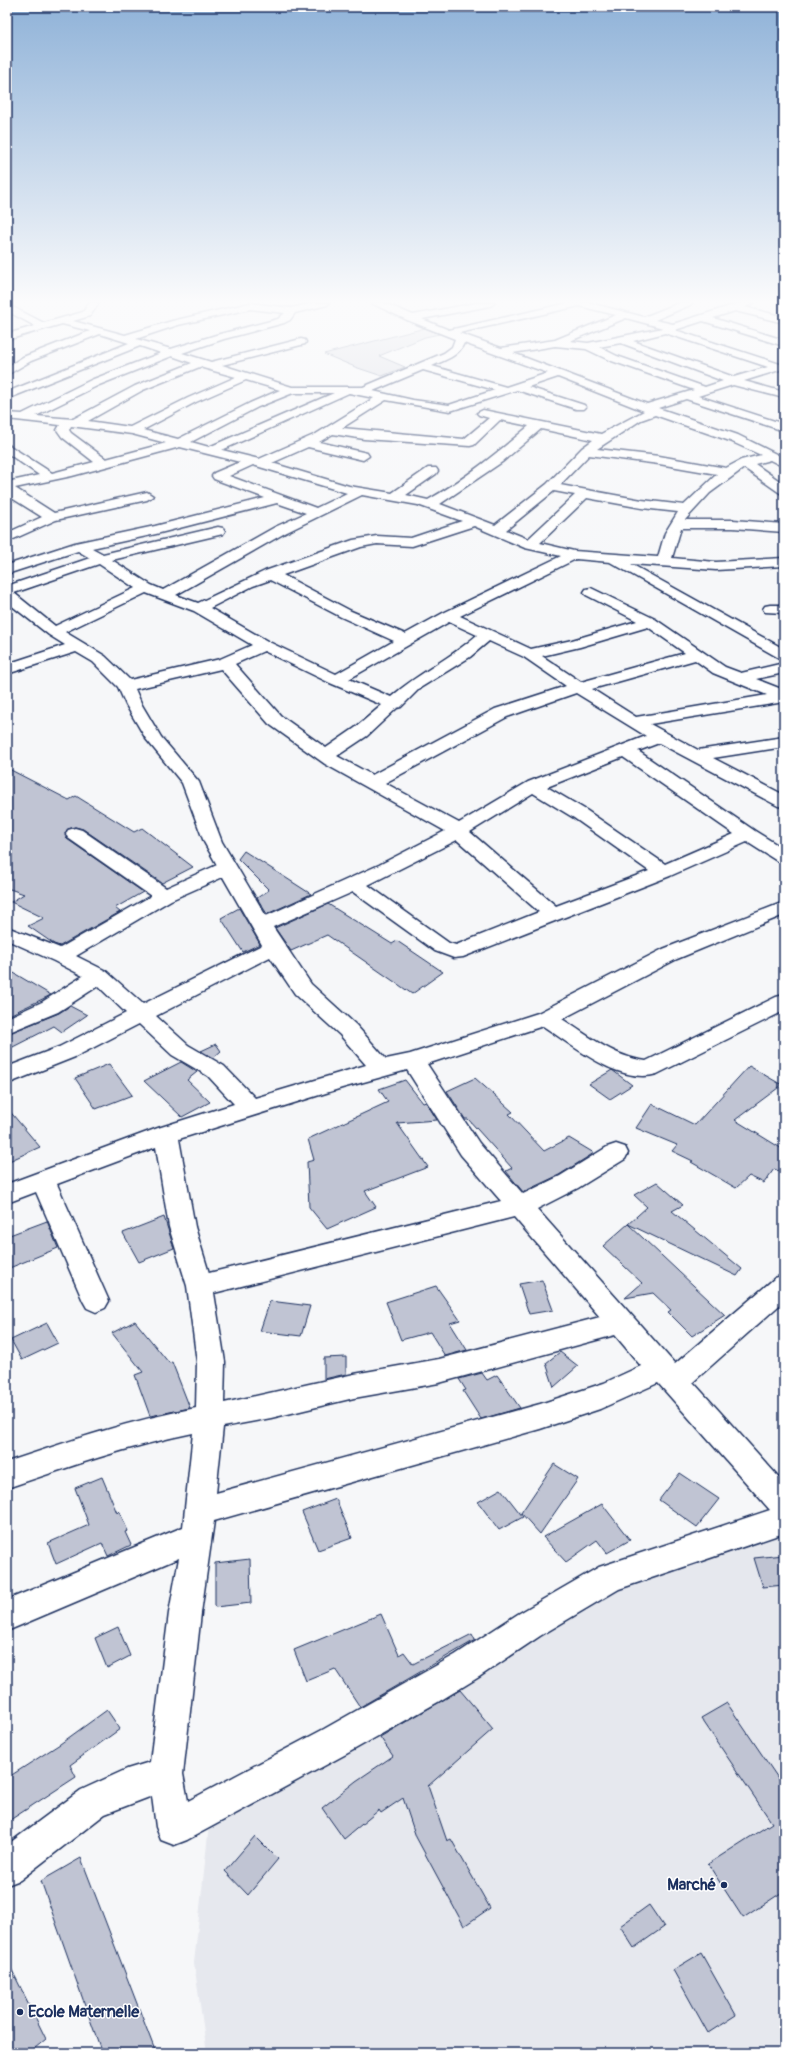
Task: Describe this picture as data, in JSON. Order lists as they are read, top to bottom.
{
  "places": ["Marché", "Ecole Maternelle"]
}
